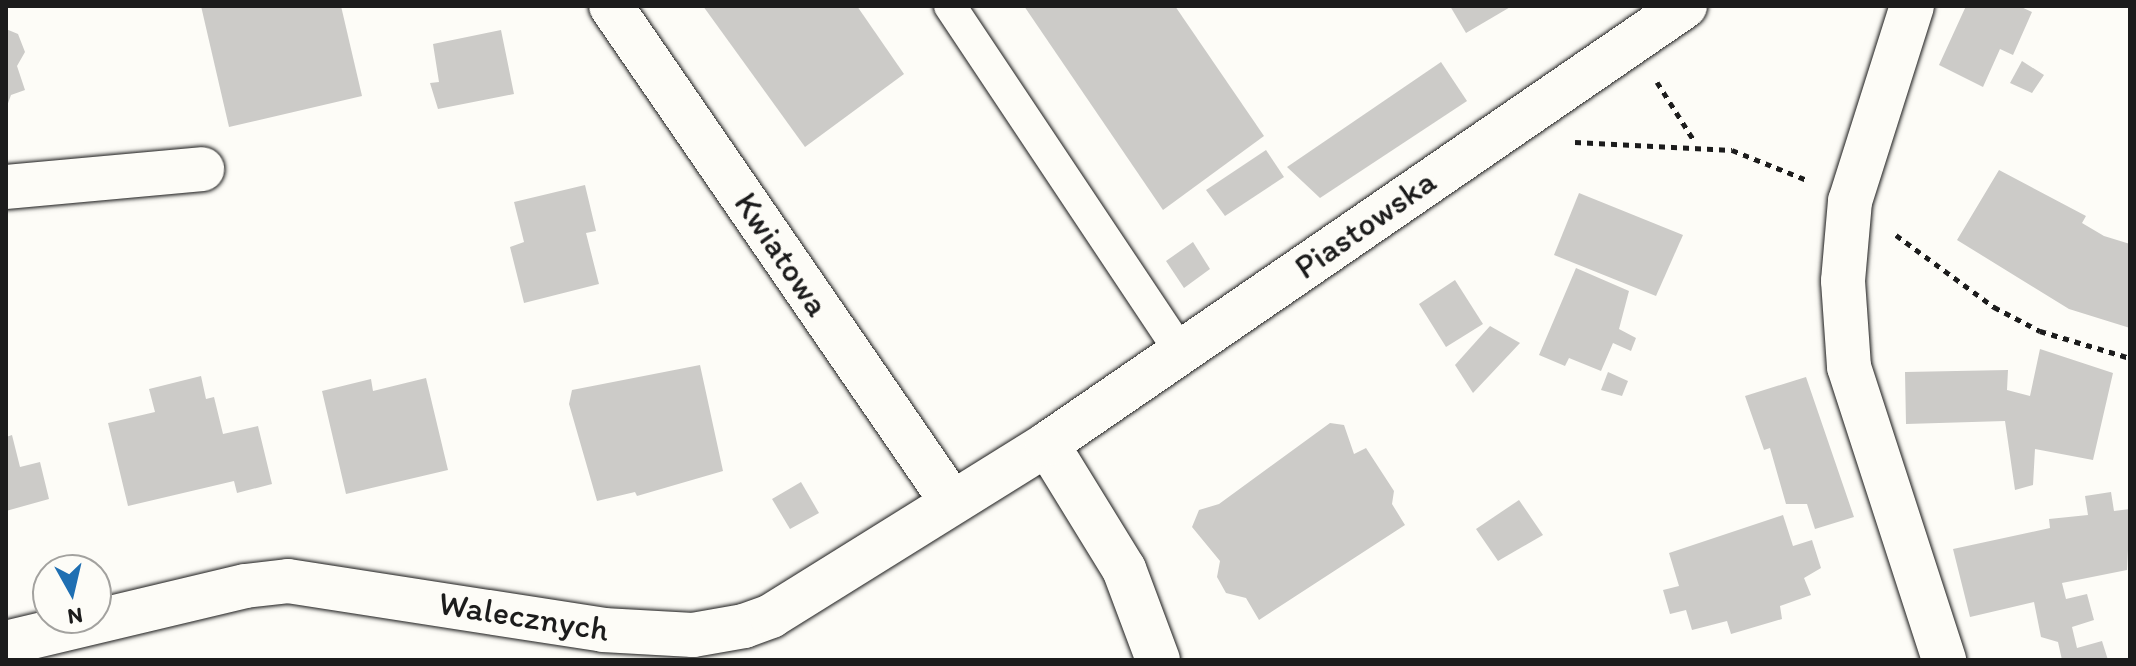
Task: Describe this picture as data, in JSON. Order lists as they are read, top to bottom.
{
  "streets": {
    "street": ["Piastowska", "Kwiatowa", "Walecznych"]
  },
  "crossings": [
    ["Piastowska", "Walecznych"],
    ["Kwiatowa", "Walecznych"]
  ],
  "north": "bottom"
}
